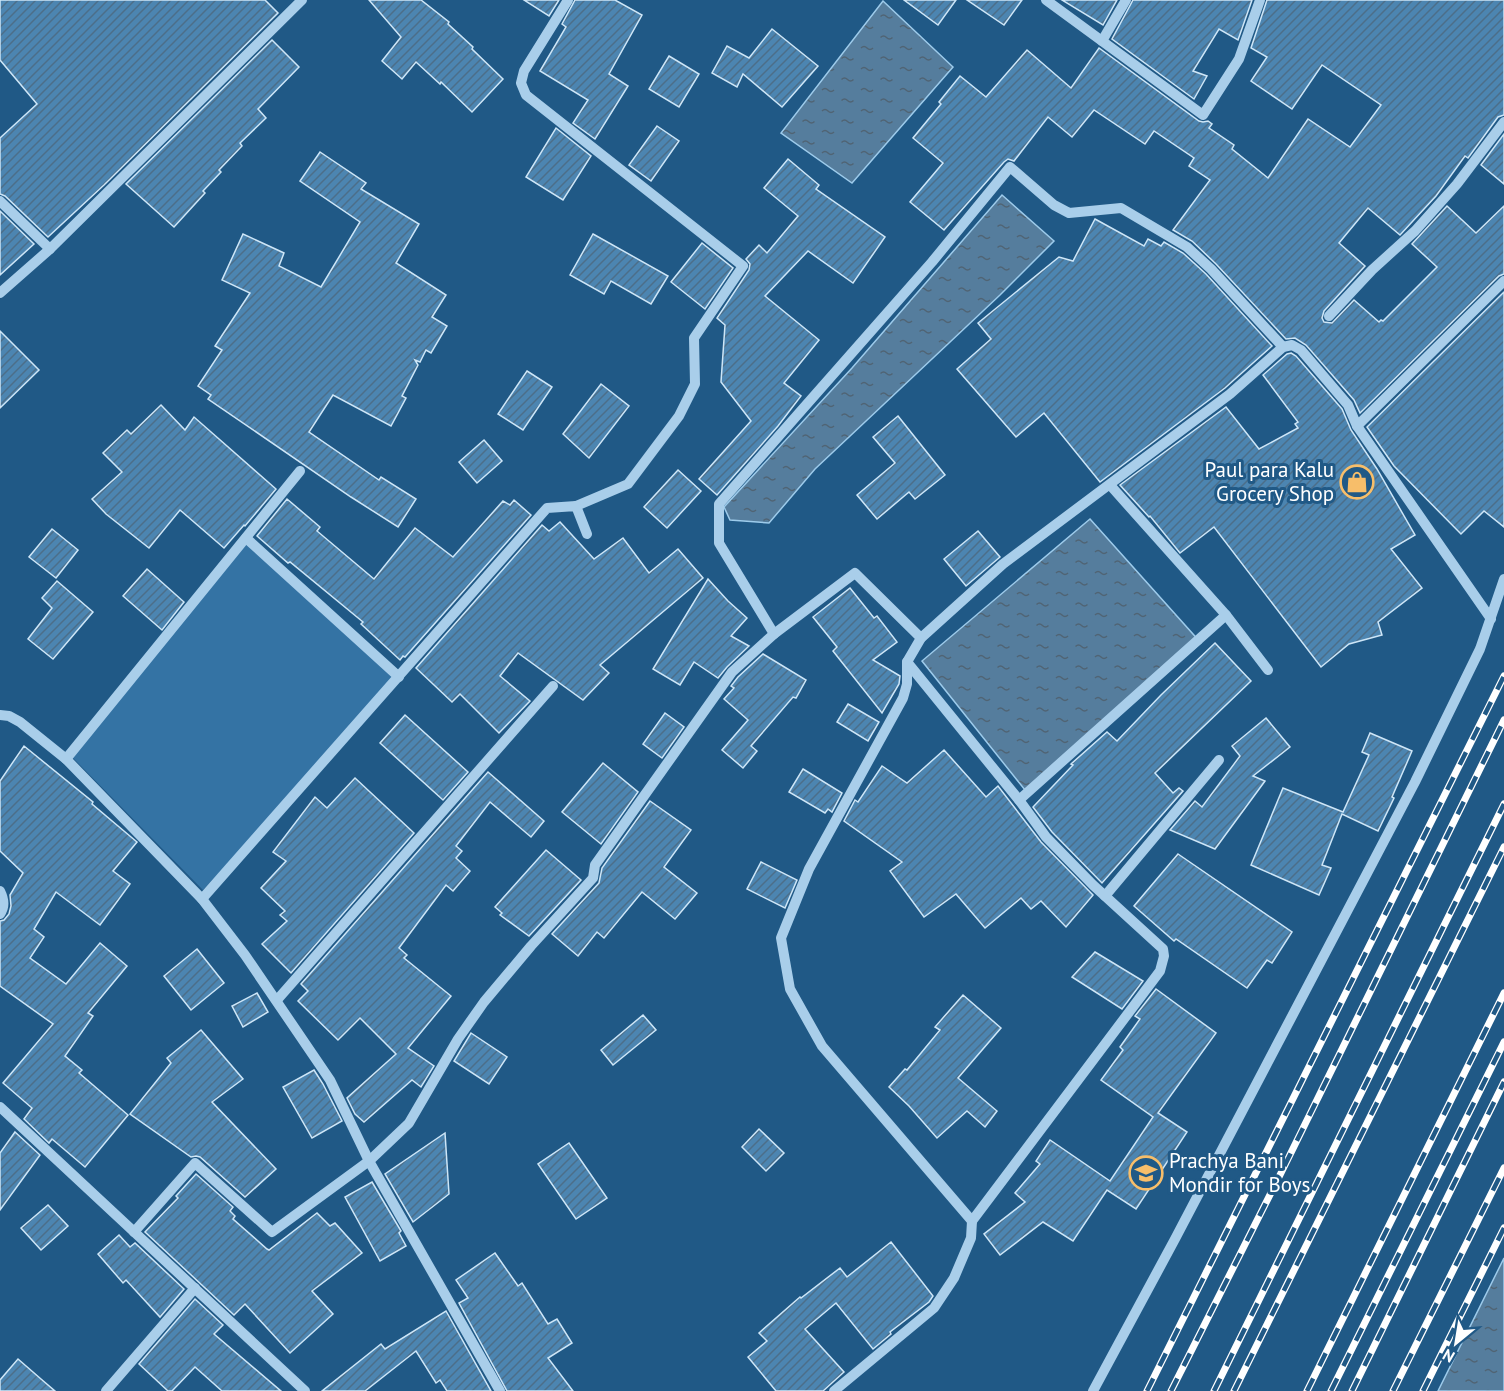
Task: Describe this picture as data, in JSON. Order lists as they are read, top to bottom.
{
  "places": {
    "shop": ["Paul para Kalu Grocery Shop"],
    "school or university": ["Prachya Bani Mondir for Boys"]
  },
  "north": "bottom left"
}
